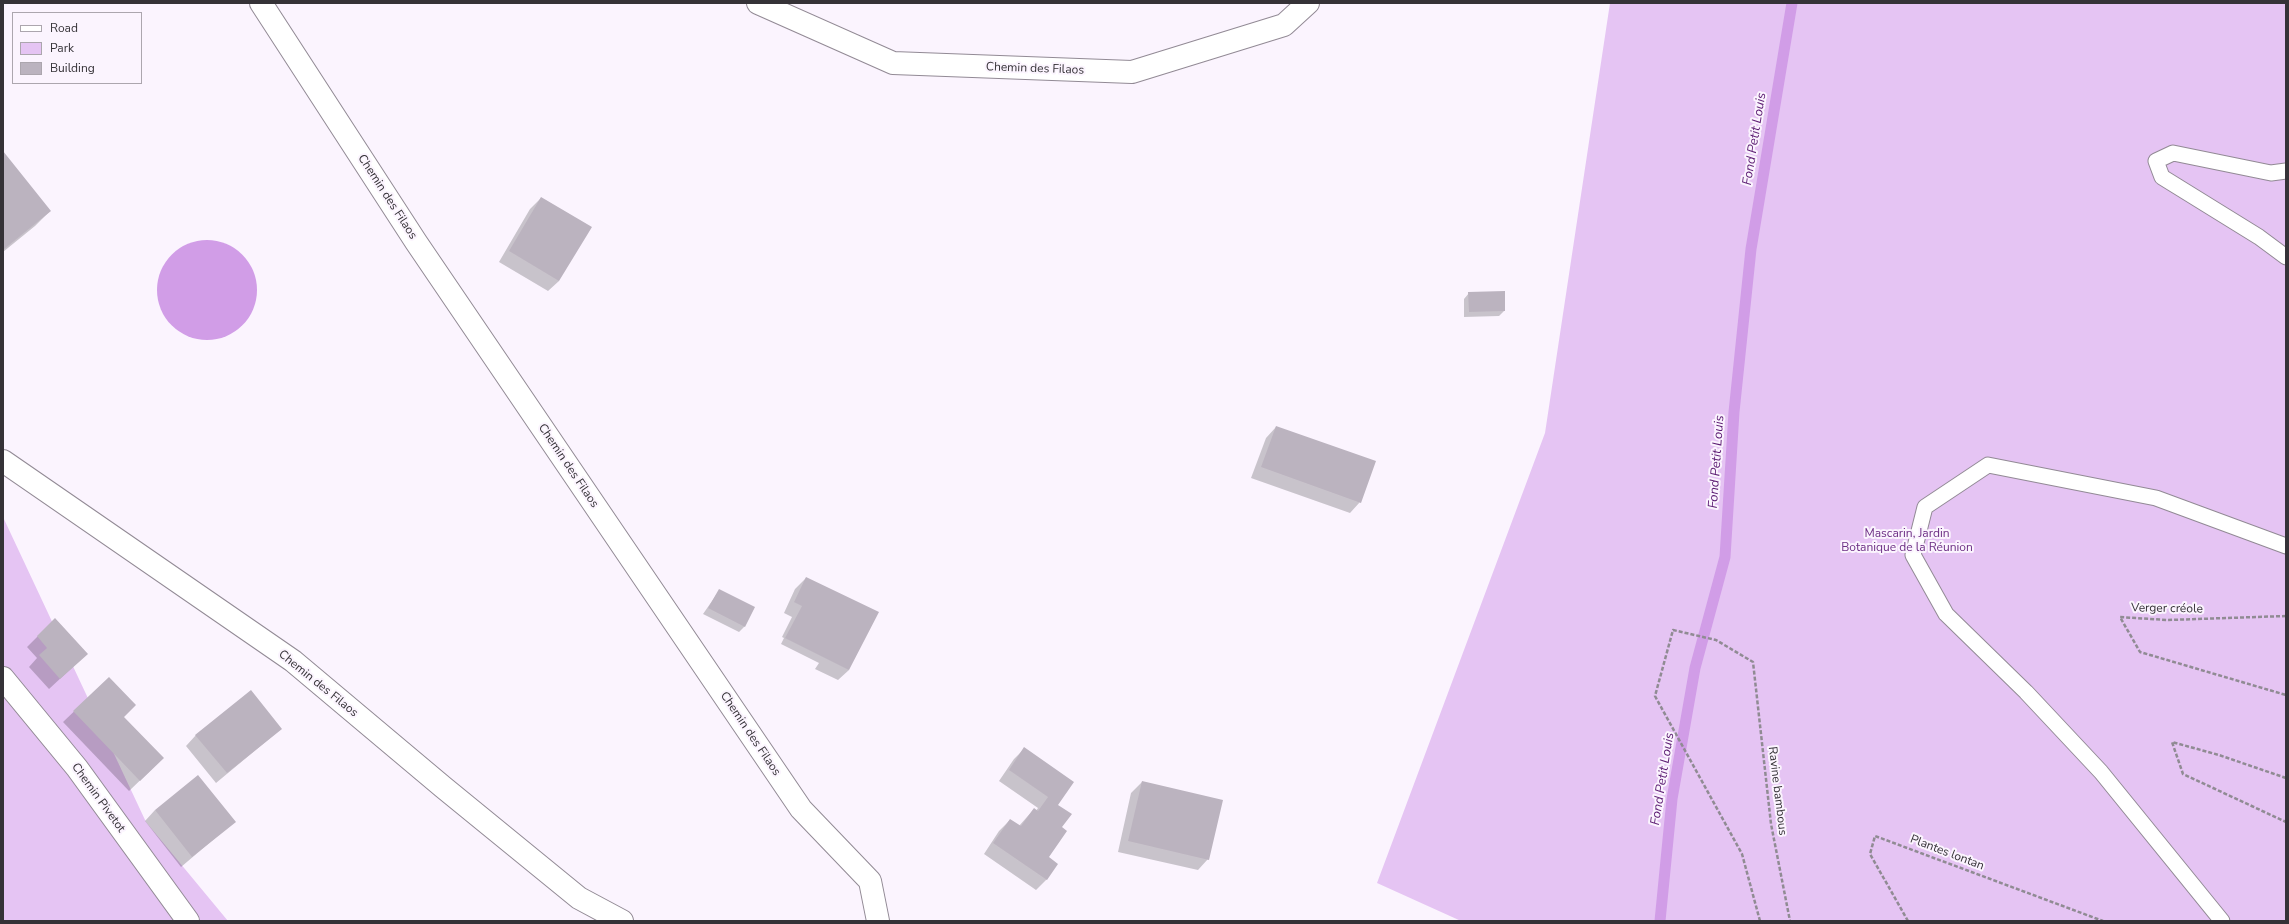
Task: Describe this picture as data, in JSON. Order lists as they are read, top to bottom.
{
  "streets": {
    "street": ["Chemin des Filaos", "Chemin Pivetot"],
    "path": ["Verger créole", "Ravine bambous", "Plantes lontan"]
  },
  "water": ["Fond Petit Louis"],
  "parks": ["Mascarin, Jardin Botanique de la Réunion"],
  "legend": ["Road", "Park", "Building"]
}
